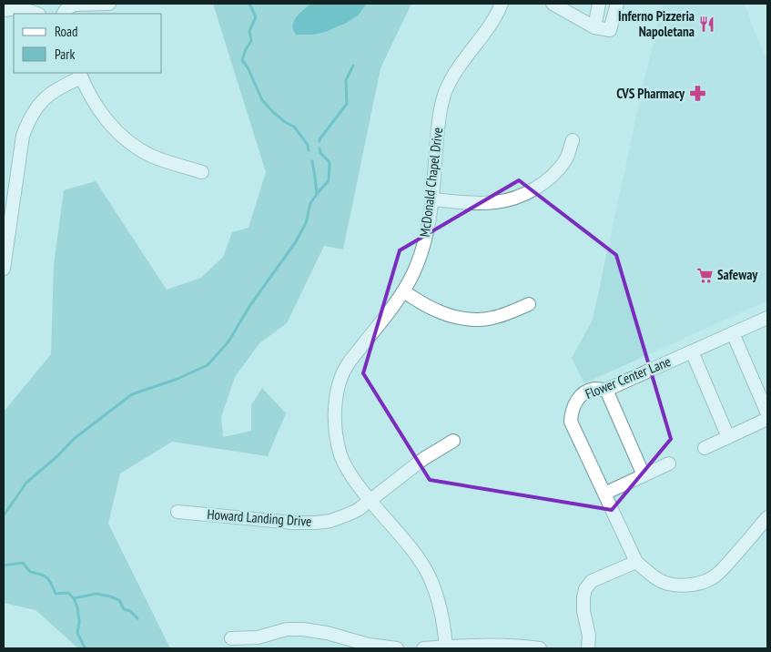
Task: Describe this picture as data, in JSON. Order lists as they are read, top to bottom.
{
  "streets": {
    "street": ["McDonald Chapel Drive", "Flower Center Lane", "Howard Landing Drive"]
  },
  "crossings": [
    ["McDonald Chapel Drive", "Howard Landing Drive"]
  ],
  "places": {
    "restaurant": ["Inferno Pizzeria Napoletana"],
    "pharmacy": ["CVS Pharmacy"],
    "supermarket": ["Safeway"]
  },
  "legend": ["Road", "Park"]
}
